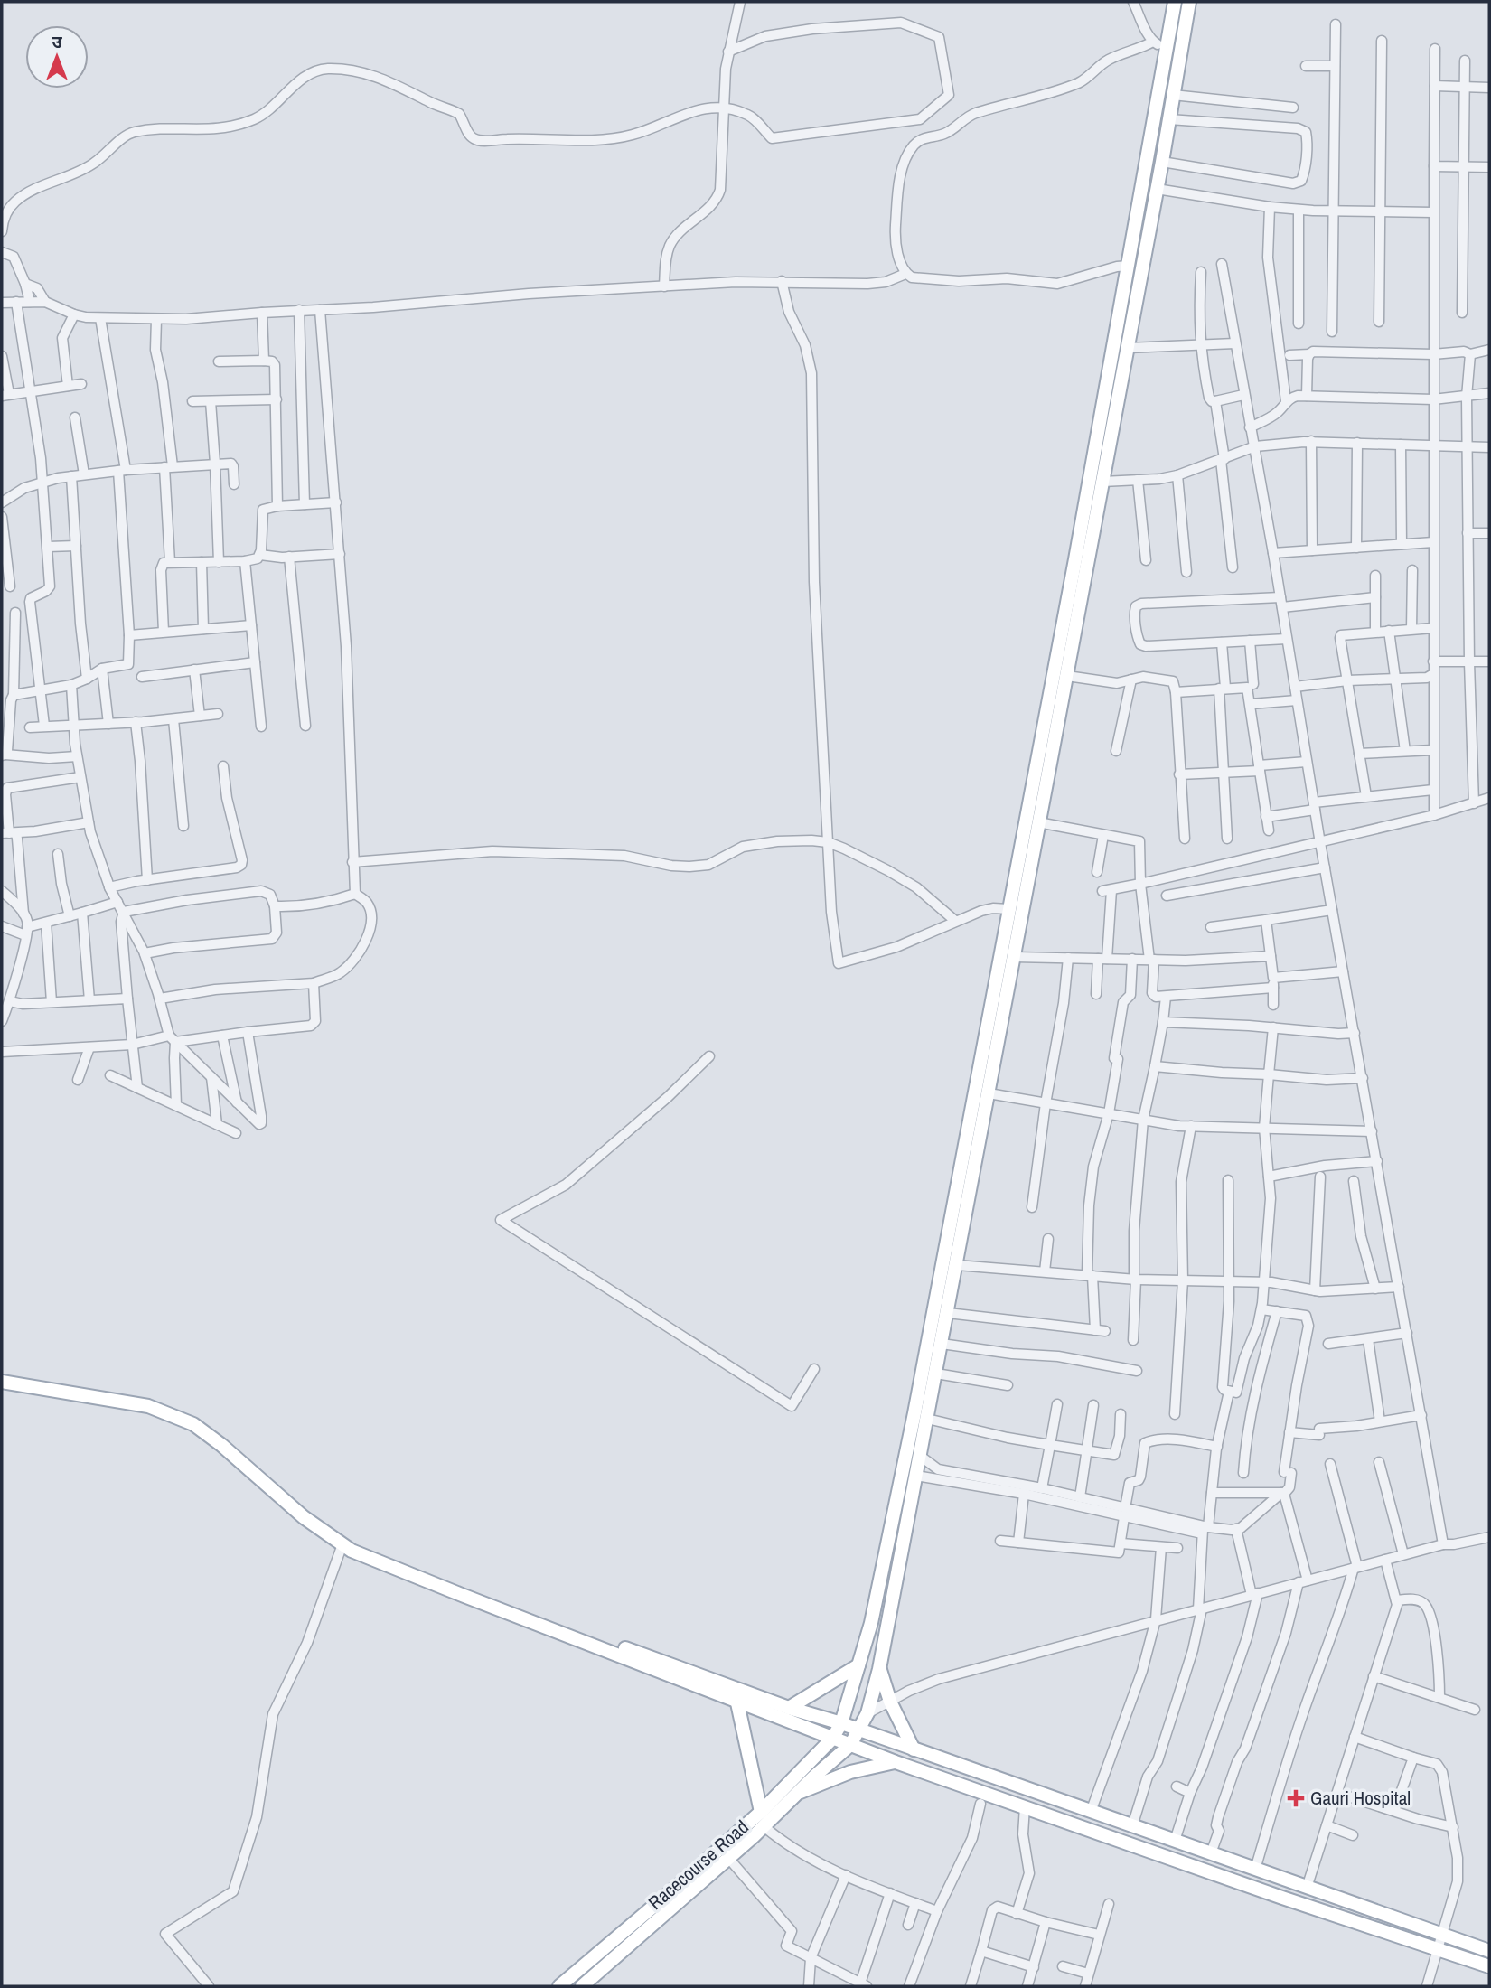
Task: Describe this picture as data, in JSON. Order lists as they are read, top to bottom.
{
  "streets": {
    "main road": ["Racecourse Road"]
  },
  "places": {
    "health": ["Gauri Hospital"]
  },
  "north": "top"
}
